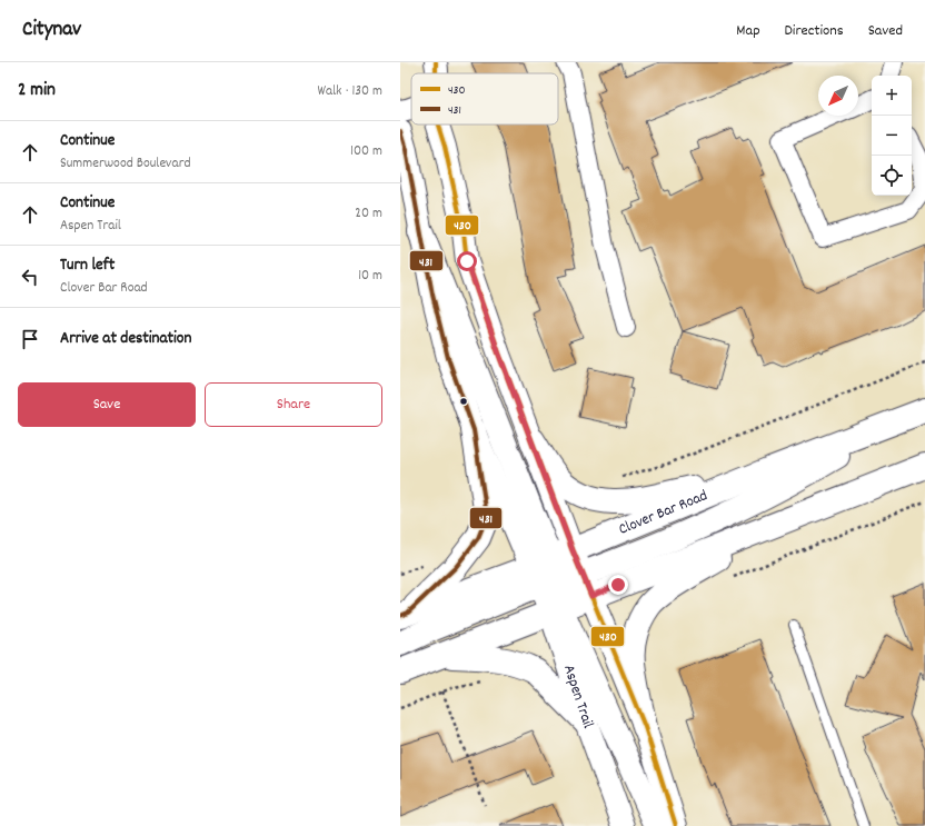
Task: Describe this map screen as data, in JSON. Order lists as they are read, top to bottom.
{
  "streets": {
    "main road": ["Clover Bar Road"],
    "street": ["Aspen Trail"]
  },
  "crossings": [
    ["Clover Bar Road", "Aspen Trail"]
  ],
  "lines": ["transit line 430", "transit line 431"],
  "legend": ["430", "431"],
  "north": "bottom left",
  "page": {
    "header": "Citynav",
    "nav": ["Map", "Directions", "Saved"],
    "heading": ["2 min", "Walk · 130 m"],
    "map_buttons": ["+", "−"],
    "list": [
      ["Continue", "Summerwood Boulevard", "100 m"],
      ["Continue", "Aspen Trail", "20 m"],
      ["Turn left", "Clover Bar Road", "10 m"],
      "Arrive at destination"
    ],
    "buttons": ["Save", "Share"]
  }
}
